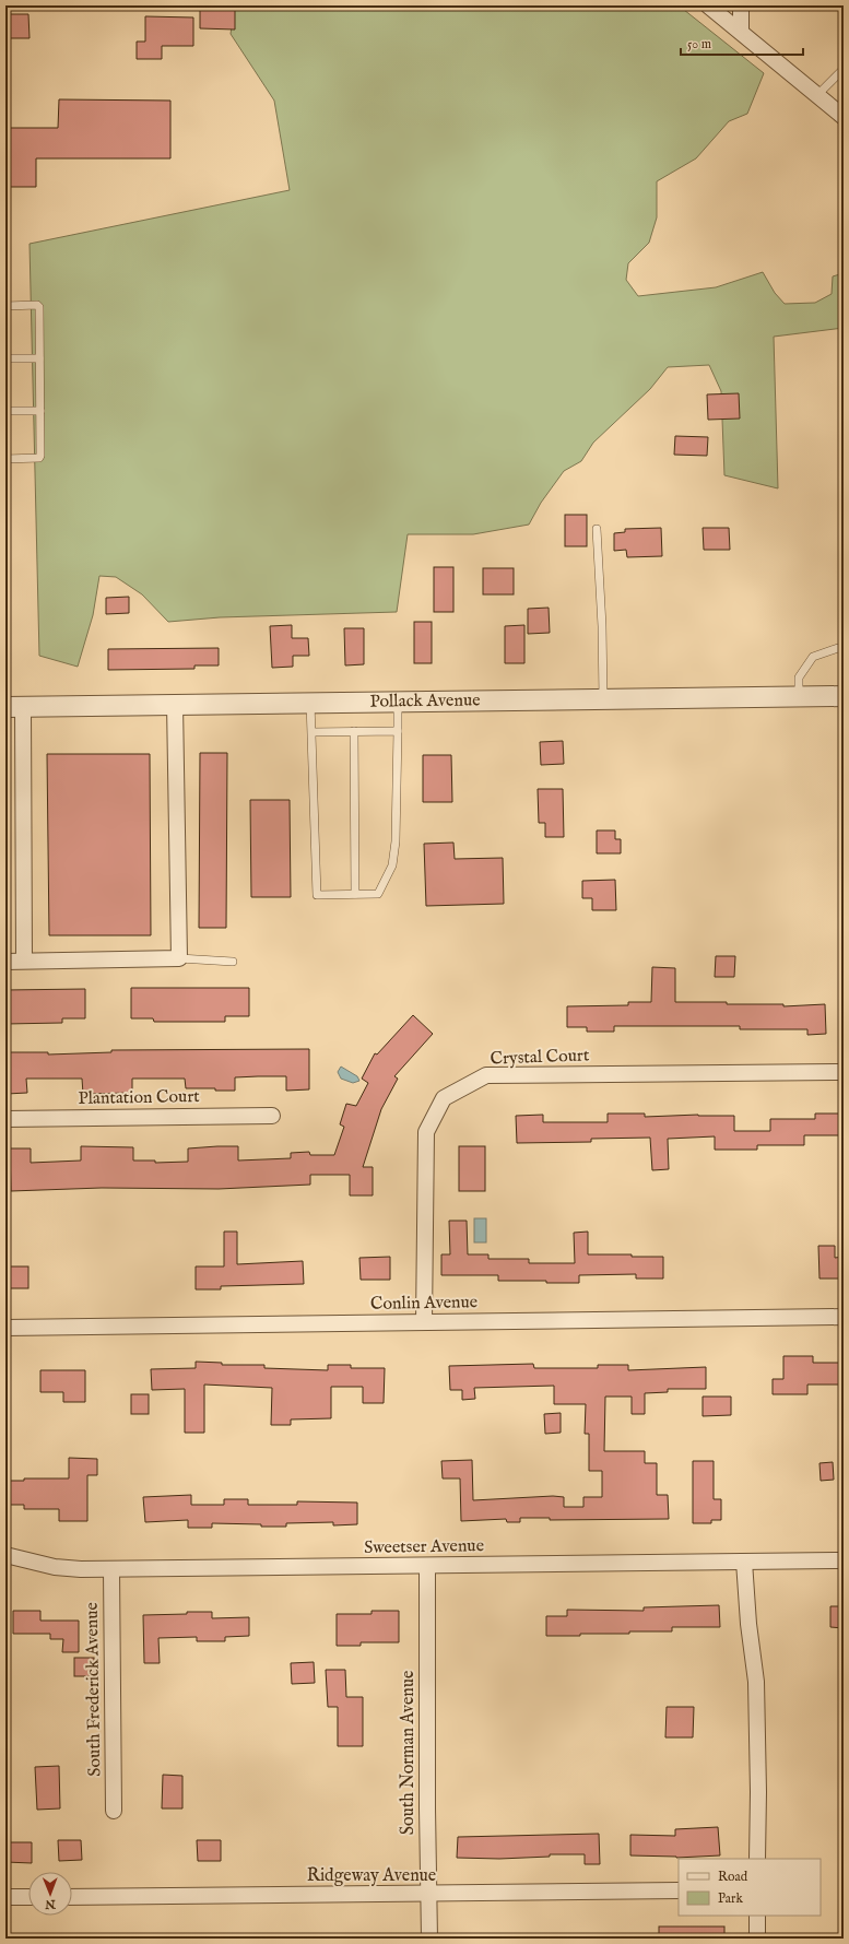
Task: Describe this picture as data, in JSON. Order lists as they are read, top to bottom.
{
  "streets": {
    "street": [
      "Pollack Avenue",
      "Crystal Court",
      "Plantation Court",
      "Conlin Avenue",
      "Sweetser Avenue",
      "South Frederick Avenue",
      "South Norman Avenue",
      "Ridgeway Avenue"
    ]
  },
  "crossings": [
    ["Crystal Court", "Conlin Avenue"],
    ["Sweetser Avenue", "South Frederick Avenue"],
    ["Sweetser Avenue", "South Norman Avenue"],
    ["South Norman Avenue", "Ridgeway Avenue"]
  ],
  "legend": ["Road", "Park"],
  "scale_bar": "50 m",
  "north": "bottom"
}
